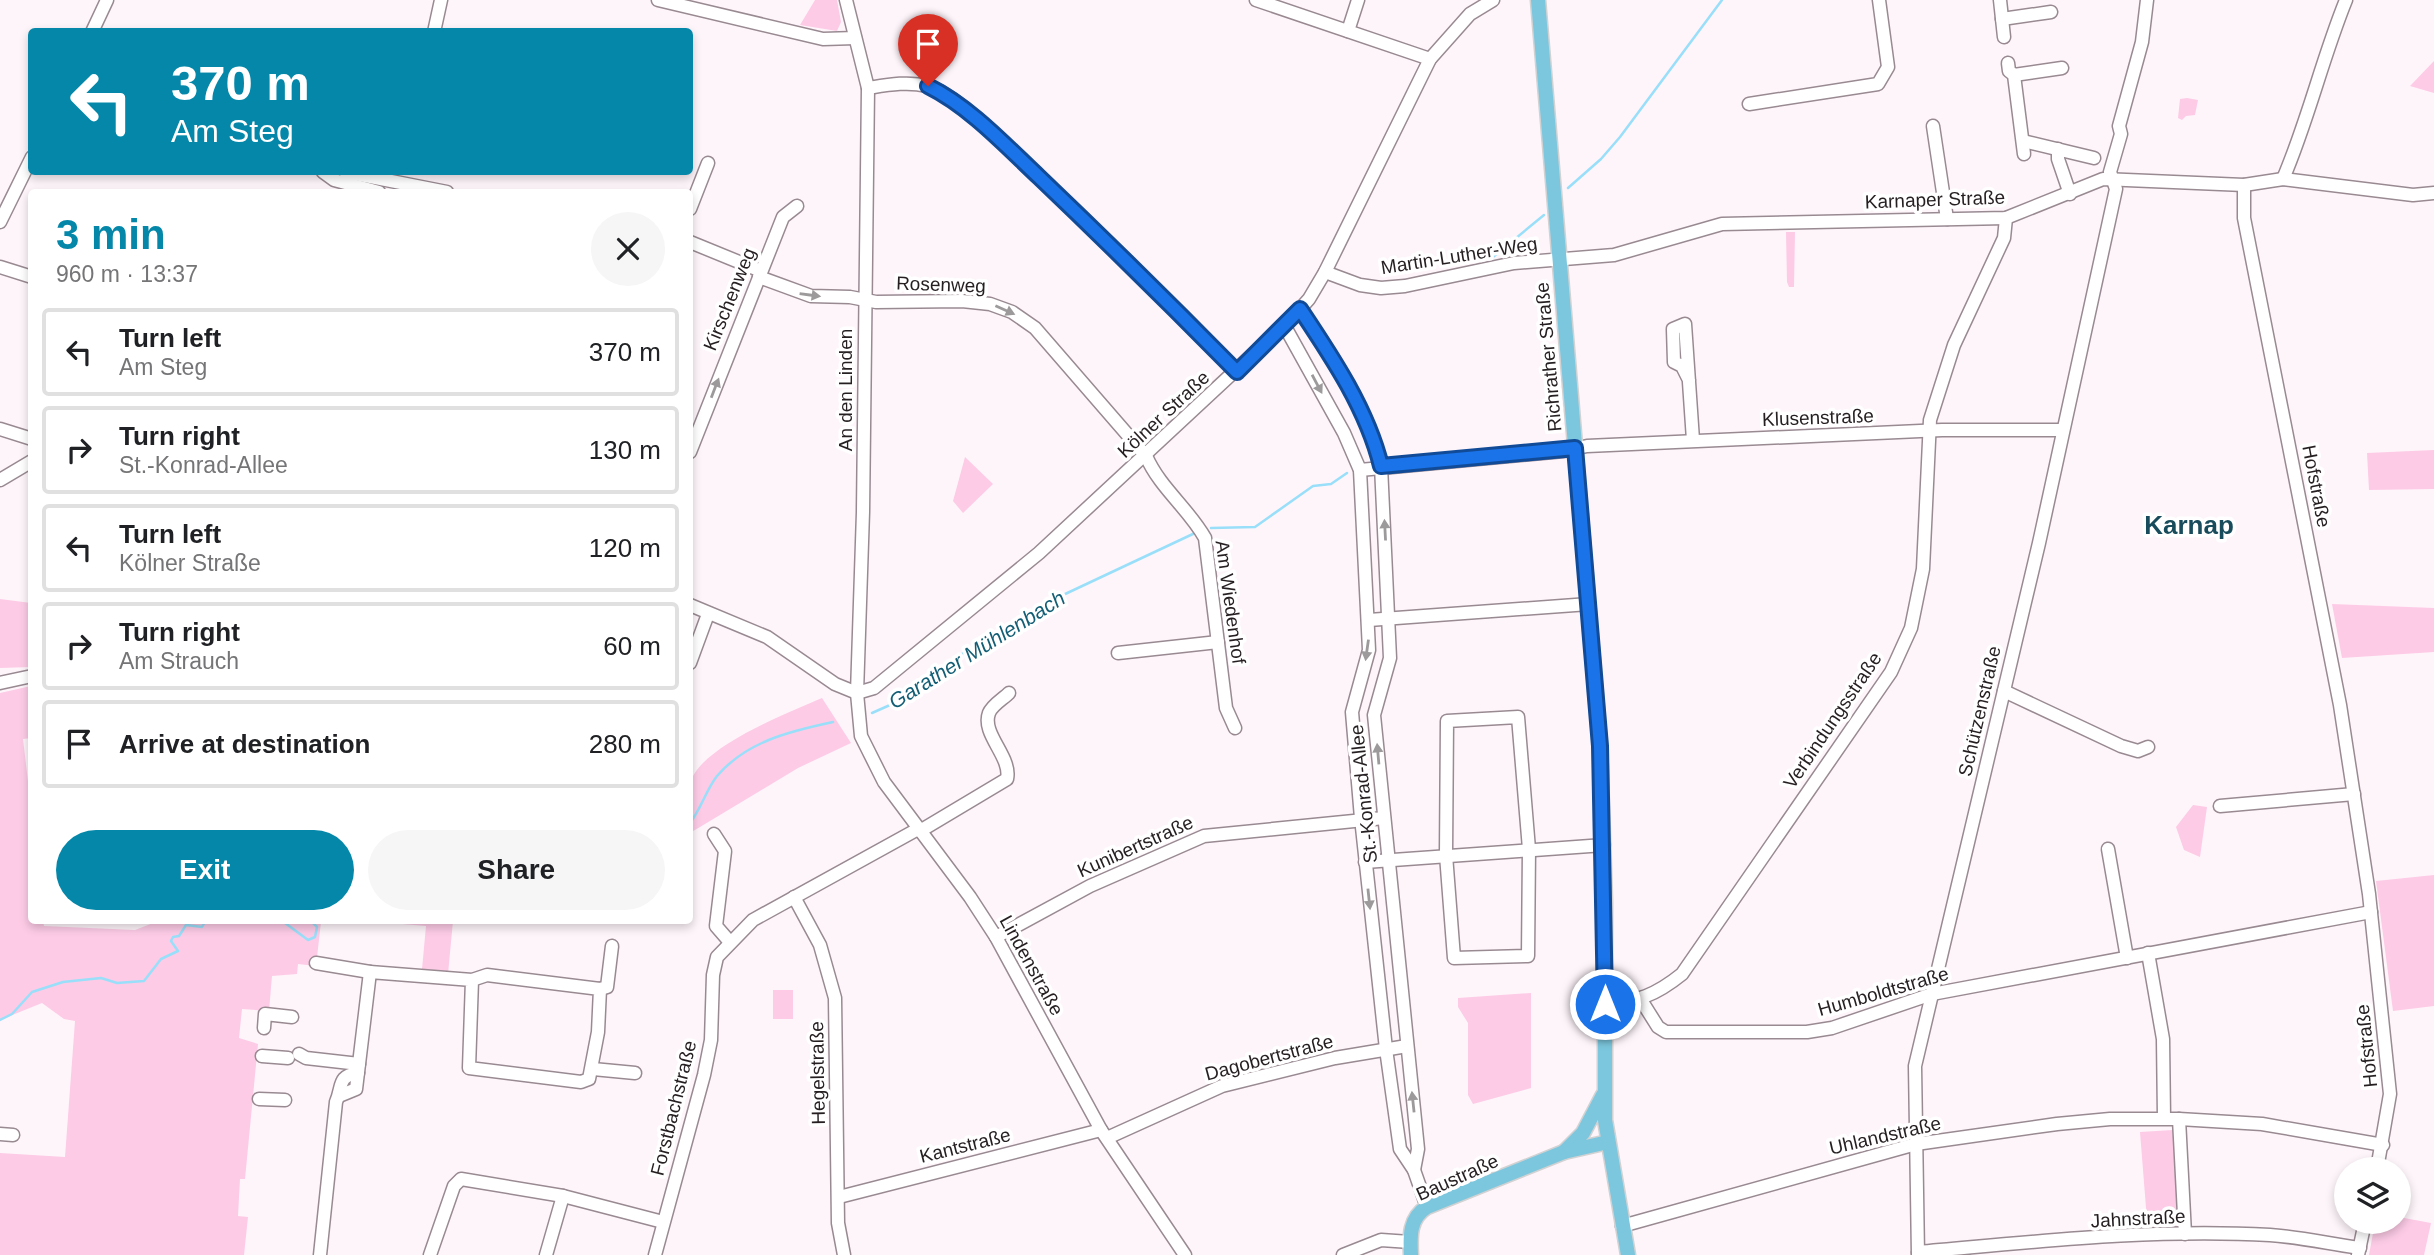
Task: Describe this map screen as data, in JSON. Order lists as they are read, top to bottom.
{
  "streets": {
    "main road": ["Richrather Straße", "Baustraße"],
    "street": [
      "Karnaper Straße",
      "Martin-Luther-Weg",
      "Rosenweg",
      "Kirschenweg",
      "An den Linden",
      "Kölner Straße",
      "Klusenstraße",
      "Hofstraße",
      "Am Wiedenhof",
      "Schützenstraße",
      "Verbindungsstraße",
      "St.-Konrad-Allee",
      "Kunibertstraße",
      "Lindenstraße",
      "Humboldtstraße",
      "Dagobertstraße",
      "Hegelstraße",
      "Forstbachstraße",
      "Uhlandstraße",
      "Kantstraße",
      "Jahnstraße"
    ]
  },
  "crossings": [
    ["Karnaper Straße", "Martin-Luther-Weg"],
    ["Karnaper Straße", "Richrather Straße"],
    ["Karnaper Straße", "Hofstraße"],
    ["Karnaper Straße", "Schützenstraße"],
    ["Karnaper Straße", "Verbindungsstraße"],
    ["Martin-Luther-Weg", "Richrather Straße"],
    ["Martin-Luther-Weg", "Kölner Straße"],
    ["Rosenweg", "Kirschenweg"],
    ["Rosenweg", "An den Linden"],
    ["Rosenweg", "Kölner Straße"],
    ["Rosenweg", "Am Wiedenhof"],
    ["Richrather Straße", "Klusenstraße"],
    ["Richrather Straße", "Verbindungsstraße"],
    ["Richrather Straße", "Uhlandstraße"],
    ["Richrather Straße", "Baustraße"],
    ["An den Linden", "Kölner Straße"],
    ["An den Linden", "Lindenstraße"],
    ["Kölner Straße", "Am Wiedenhof"],
    ["Kölner Straße", "St.-Konrad-Allee"],
    ["Kölner Straße", "Lindenstraße"],
    ["Klusenstraße", "Schützenstraße"],
    ["Klusenstraße", "Verbindungsstraße"],
    ["Klusenstraße", "St.-Konrad-Allee"],
    ["Hofstraße", "Humboldtstraße"],
    ["Hofstraße", "Uhlandstraße"],
    ["Schützenstraße", "Humboldtstraße"],
    ["Schützenstraße", "Uhlandstraße"],
    ["Schützenstraße", "Jahnstraße"],
    ["Verbindungsstraße", "Humboldtstraße"],
    ["St.-Konrad-Allee", "Kunibertstraße"],
    ["St.-Konrad-Allee", "Dagobertstraße"],
    ["St.-Konrad-Allee", "Baustraße"],
    ["Kunibertstraße", "Lindenstraße"],
    ["Lindenstraße", "Dagobertstraße"],
    ["Lindenstraße", "Forstbachstraße"],
    ["Lindenstraße", "Kantstraße"],
    ["Dagobertstraße", "Kantstraße"],
    ["Hegelstraße", "Forstbachstraße"],
    ["Hegelstraße", "Kantstraße"]
  ],
  "one_way": ["Rosenweg", "Kirschenweg"],
  "districts": ["Karnap"],
  "water": ["Garather Mühlenbach"],
  "page": {
    "turn": ["370 m", "Am Steg"],
    "heading": ["3 min", "960 m · 13:37"],
    "list": [
      {
        "name": "Turn left",
        "note": "Am Steg",
        "value": "370 m"
      },
      {
        "name": "Turn right",
        "note": "St.-Konrad-Allee",
        "value": "130 m"
      },
      {
        "name": "Turn left",
        "note": "Kölner Straße",
        "value": "120 m"
      },
      {
        "name": "Turn right",
        "note": "Am Strauch",
        "value": "60 m"
      },
      {
        "name": "Arrive at destination",
        "value": "280 m"
      }
    ],
    "buttons": ["Exit", "Share"]
  }
}
